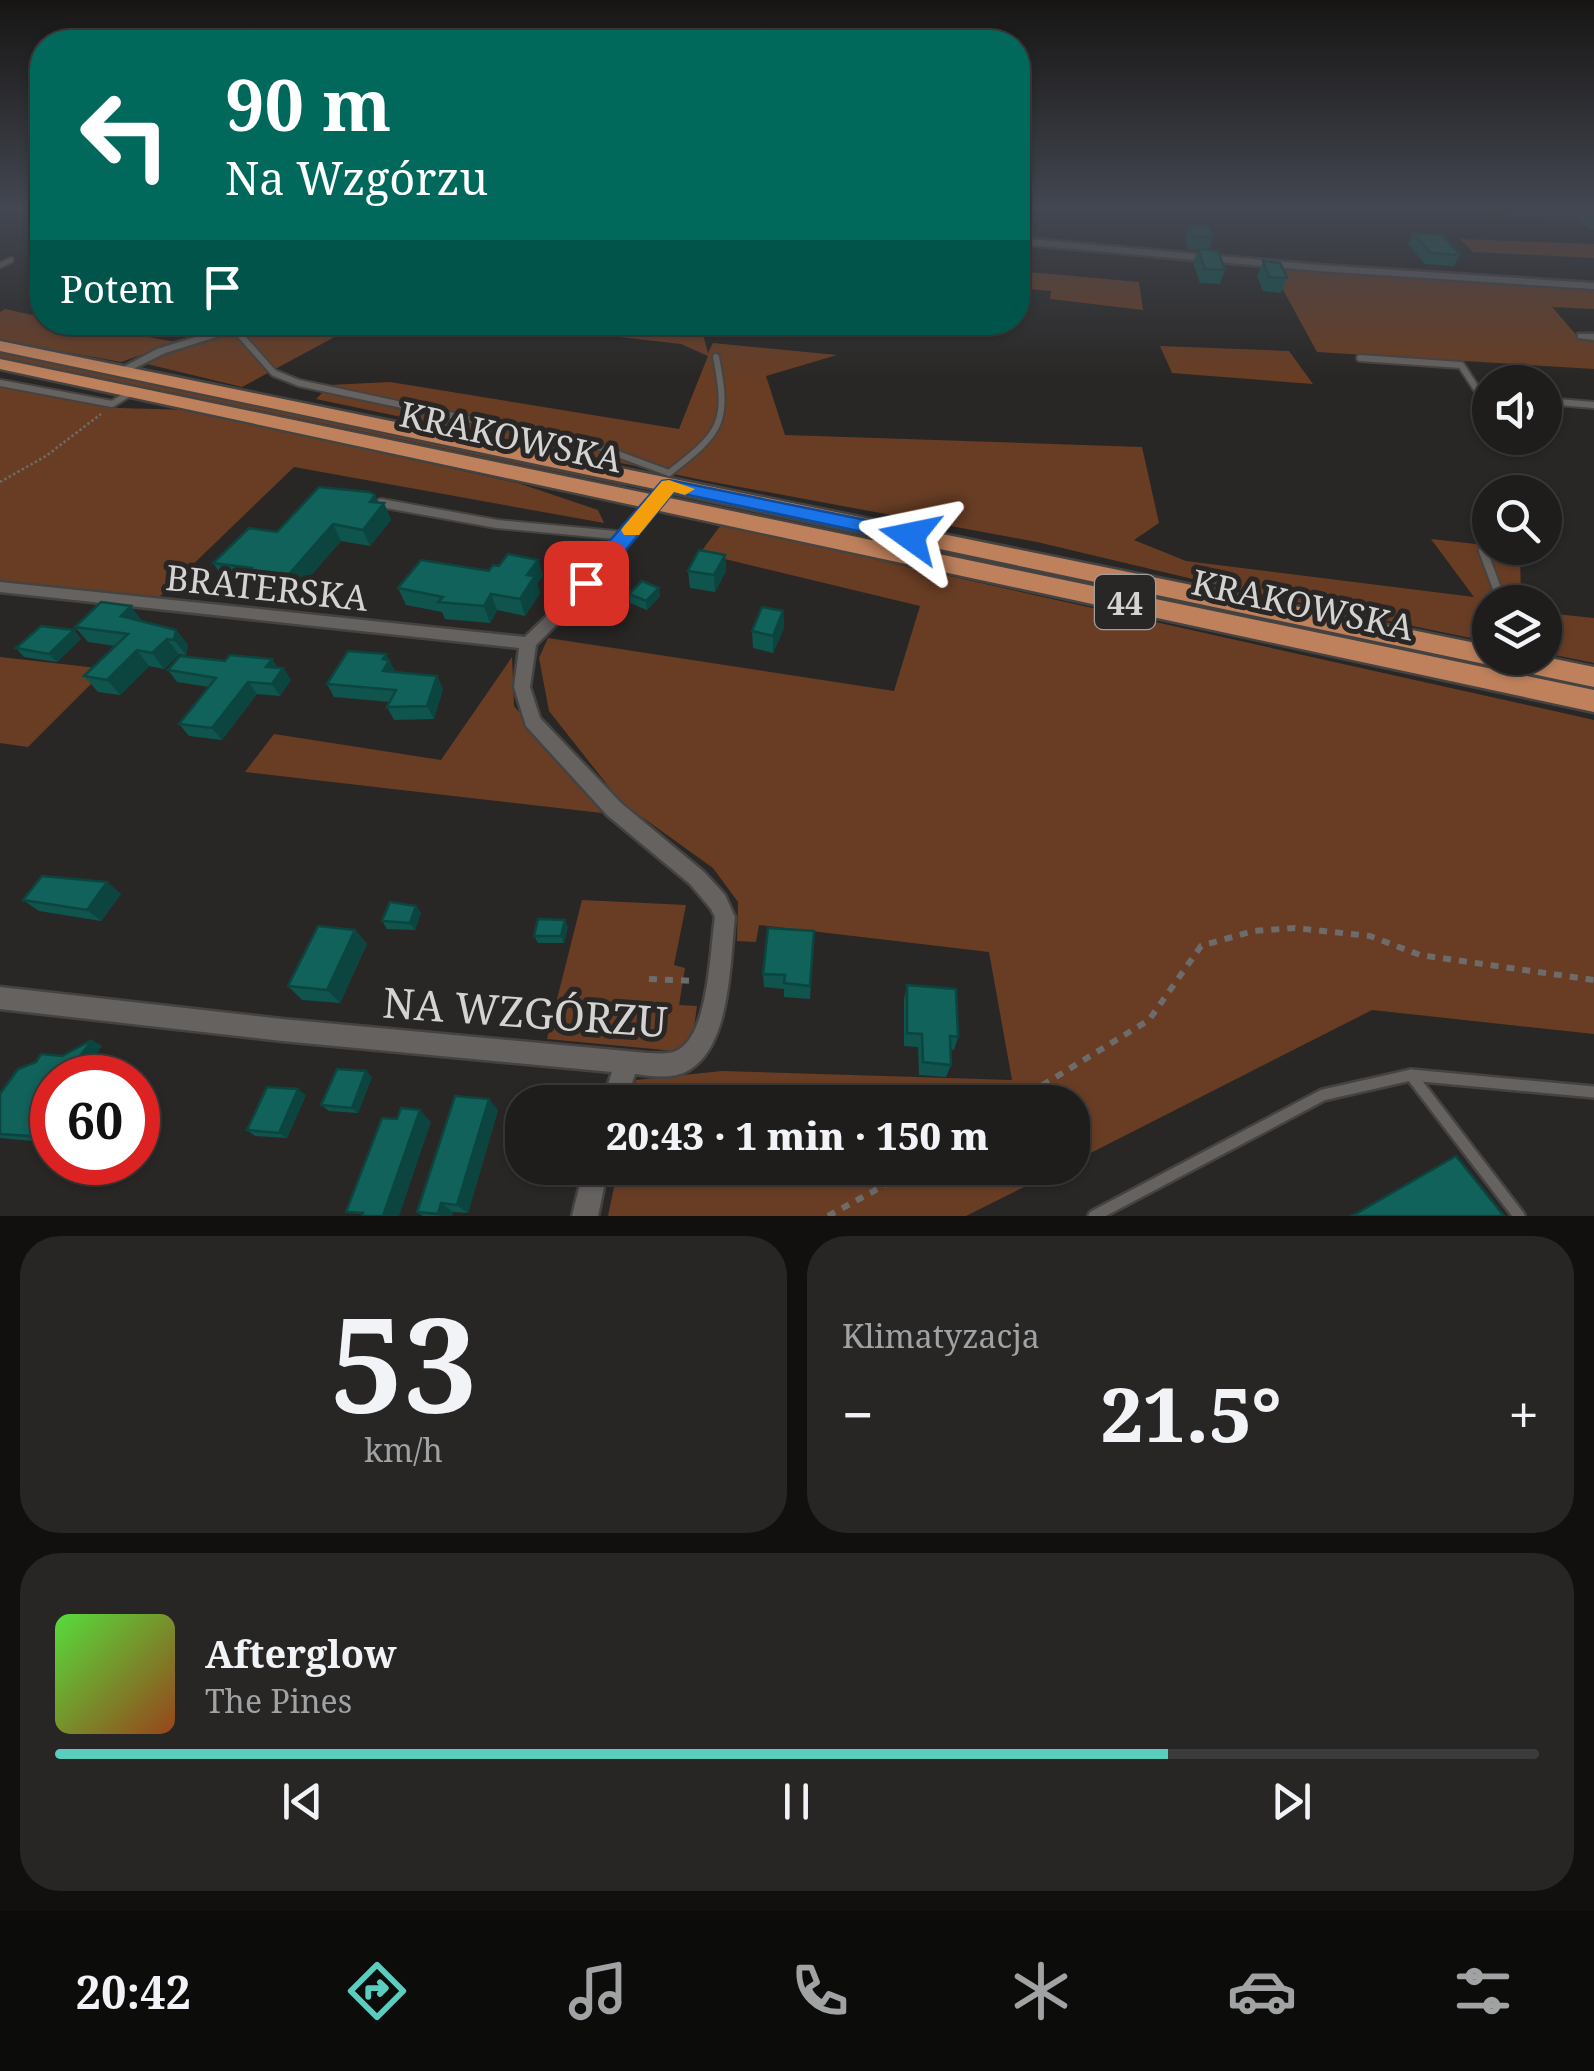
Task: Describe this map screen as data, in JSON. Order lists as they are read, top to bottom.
{
  "streets": {
    "main road": ["KRAKOWSKA", "44"],
    "street": ["BRATERSKA", "NA WZGÓRZU"]
  },
  "crossings": [
    ["BRATERSKA", "NA WZGÓRZU"]
  ],
  "page": {
    "turn": ["90 m", "Na Wzgórzu"],
    "then": "Potem",
    "limit": "60",
    "trip": "20:43 · 1 min · 150 m",
    "tile": [
      ["53", "km/h"],
      "Klimatyzacja"
    ],
    "heat": ["−", "21.5°", "+"],
    "song": ["Afterglow", "The Pines"],
    "tabs": "20:42"
  }
}
